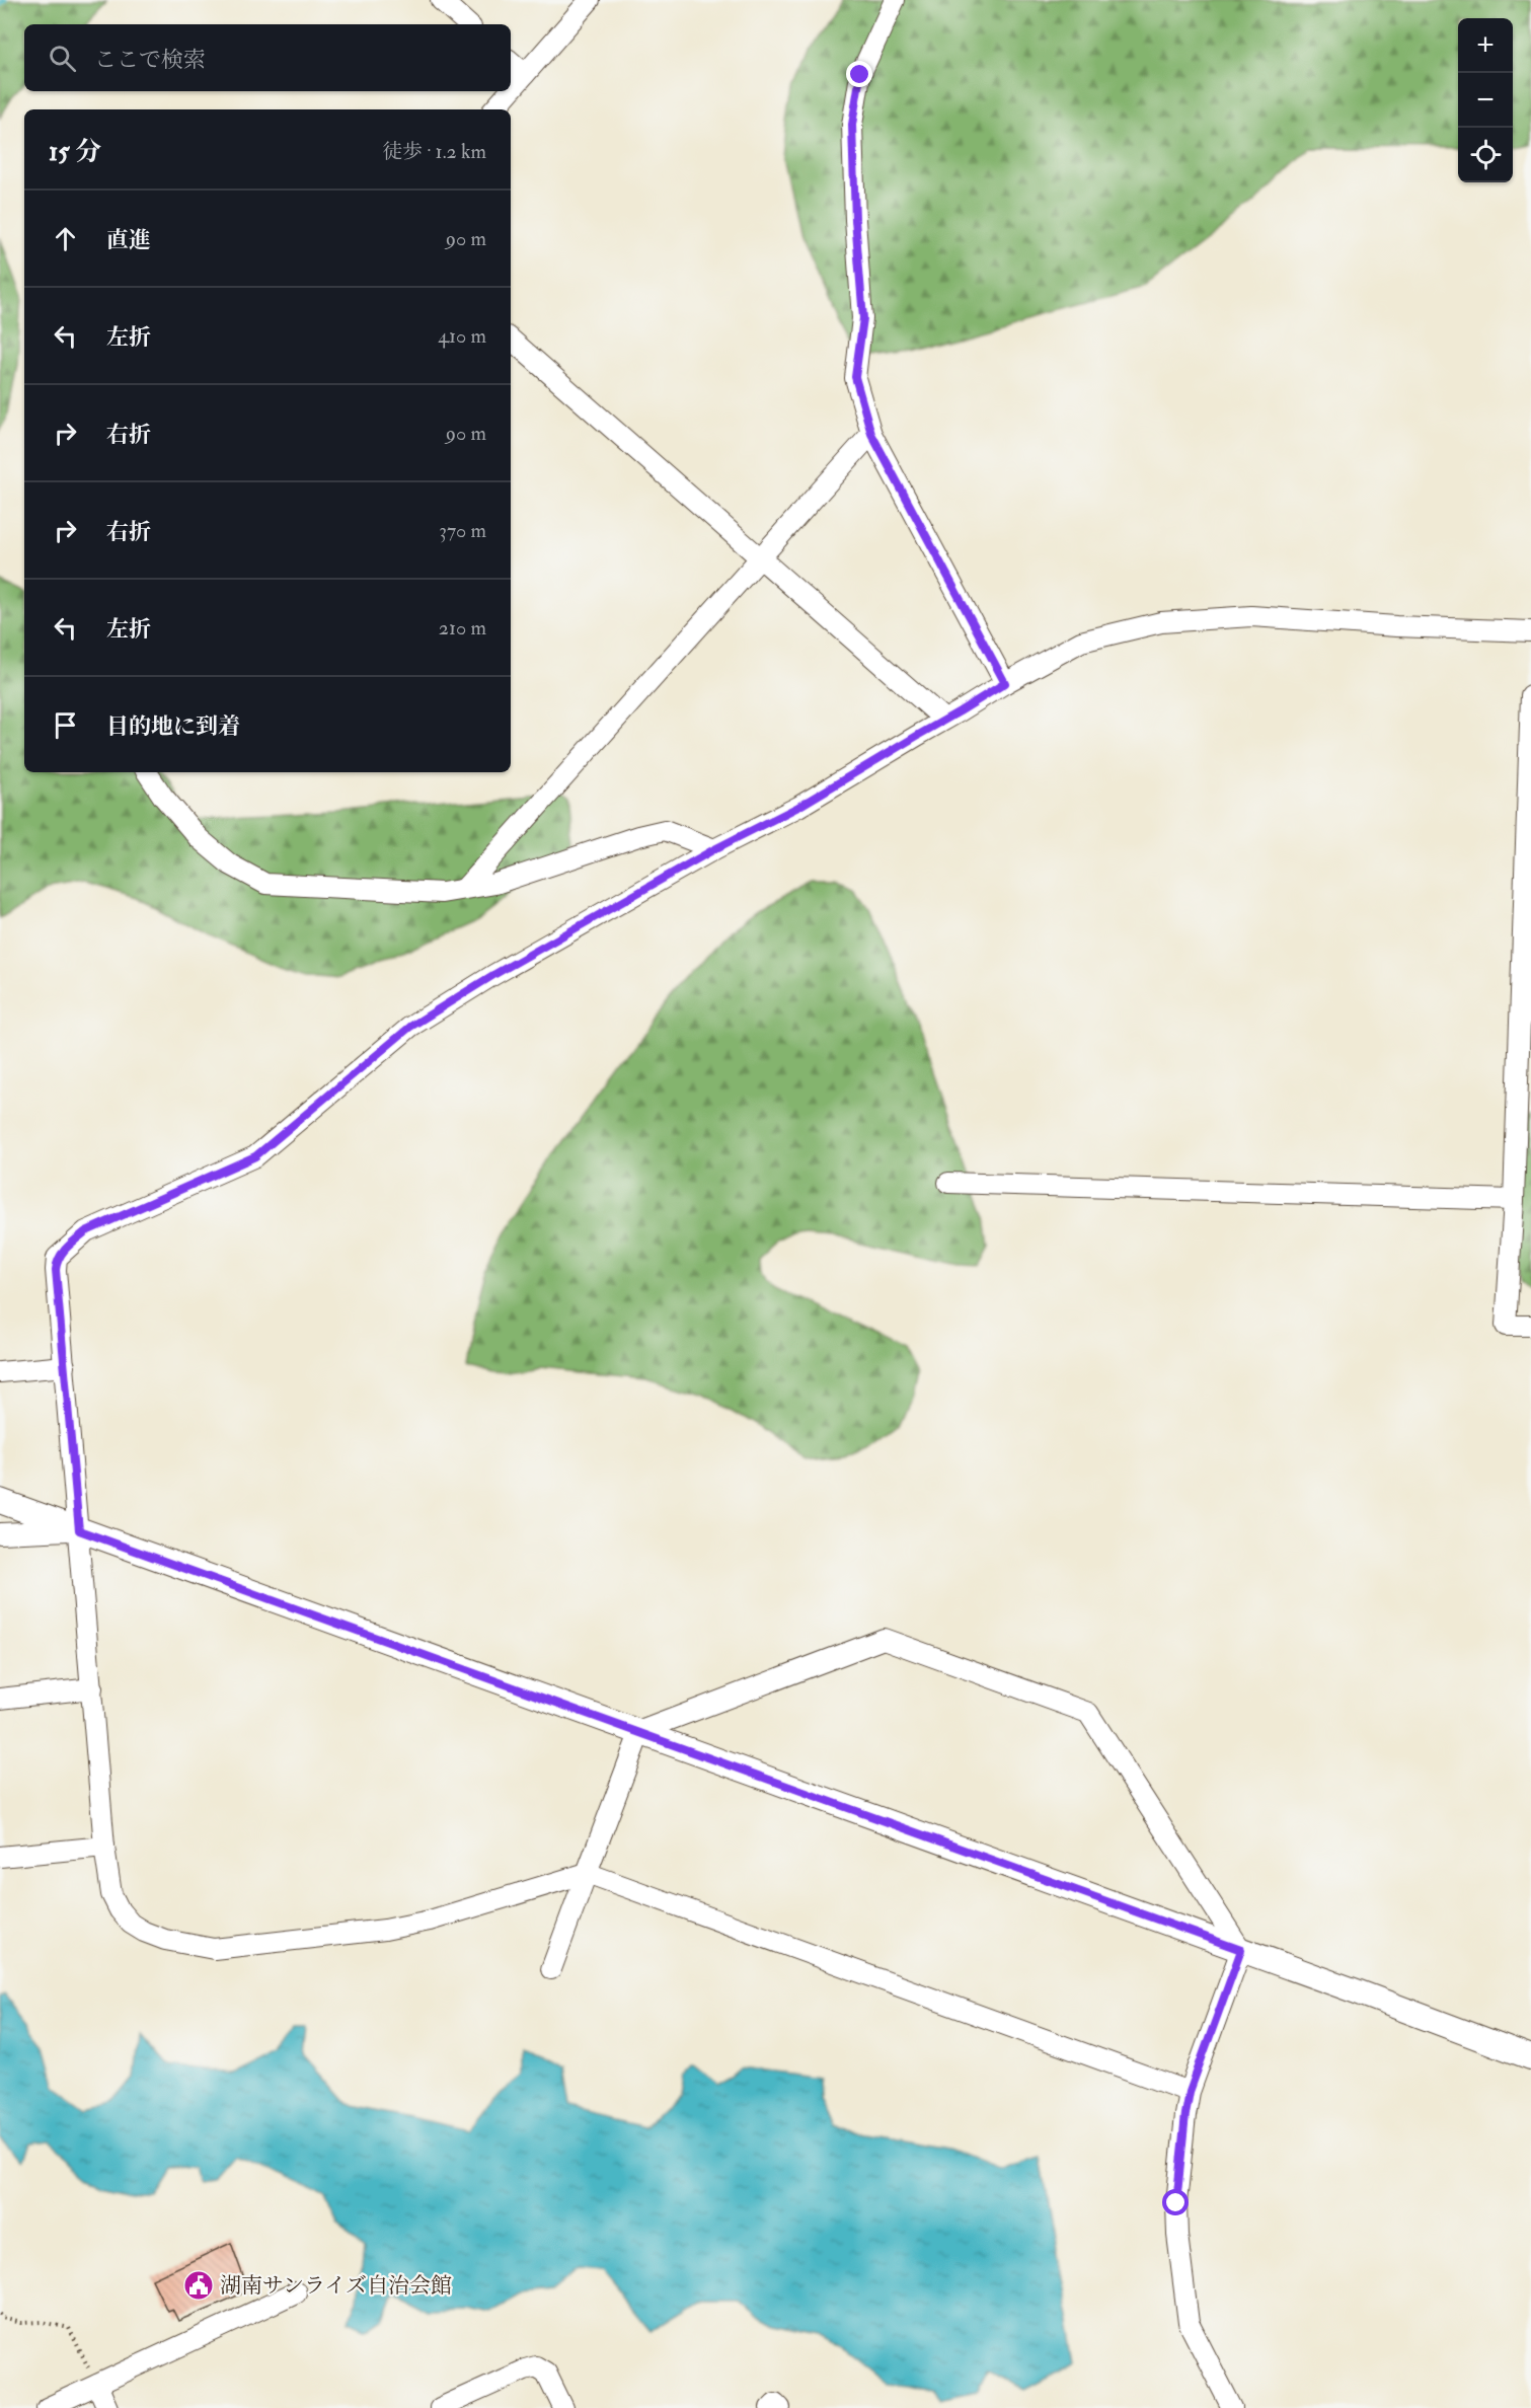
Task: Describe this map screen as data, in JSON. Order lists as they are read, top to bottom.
{
  "places": {
    "public building": ["湖南サンライズ自治会館"]
  },
  "page": {
    "map_buttons": ["+", "−"],
    "search": "ここで検索",
    "heading": ["15 分", "徒歩 · 1.2 km"],
    "list": [
      ["直進", "90 m"],
      ["左折", "410 m"],
      ["右折", "90 m"],
      ["右折", "370 m"],
      ["左折", "210 m"],
      "目的地に到着"
    ]
  }
}
